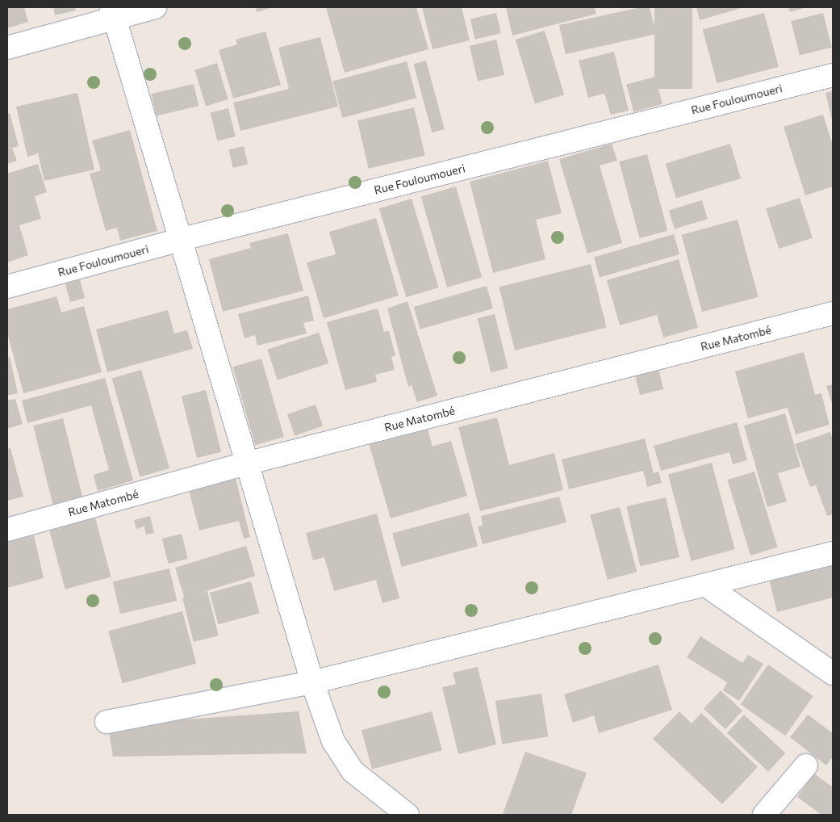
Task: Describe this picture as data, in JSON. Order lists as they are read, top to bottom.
{
  "streets": {
    "street": ["Rue Fouloumoueri", "Rue Matombé"]
  }
}
